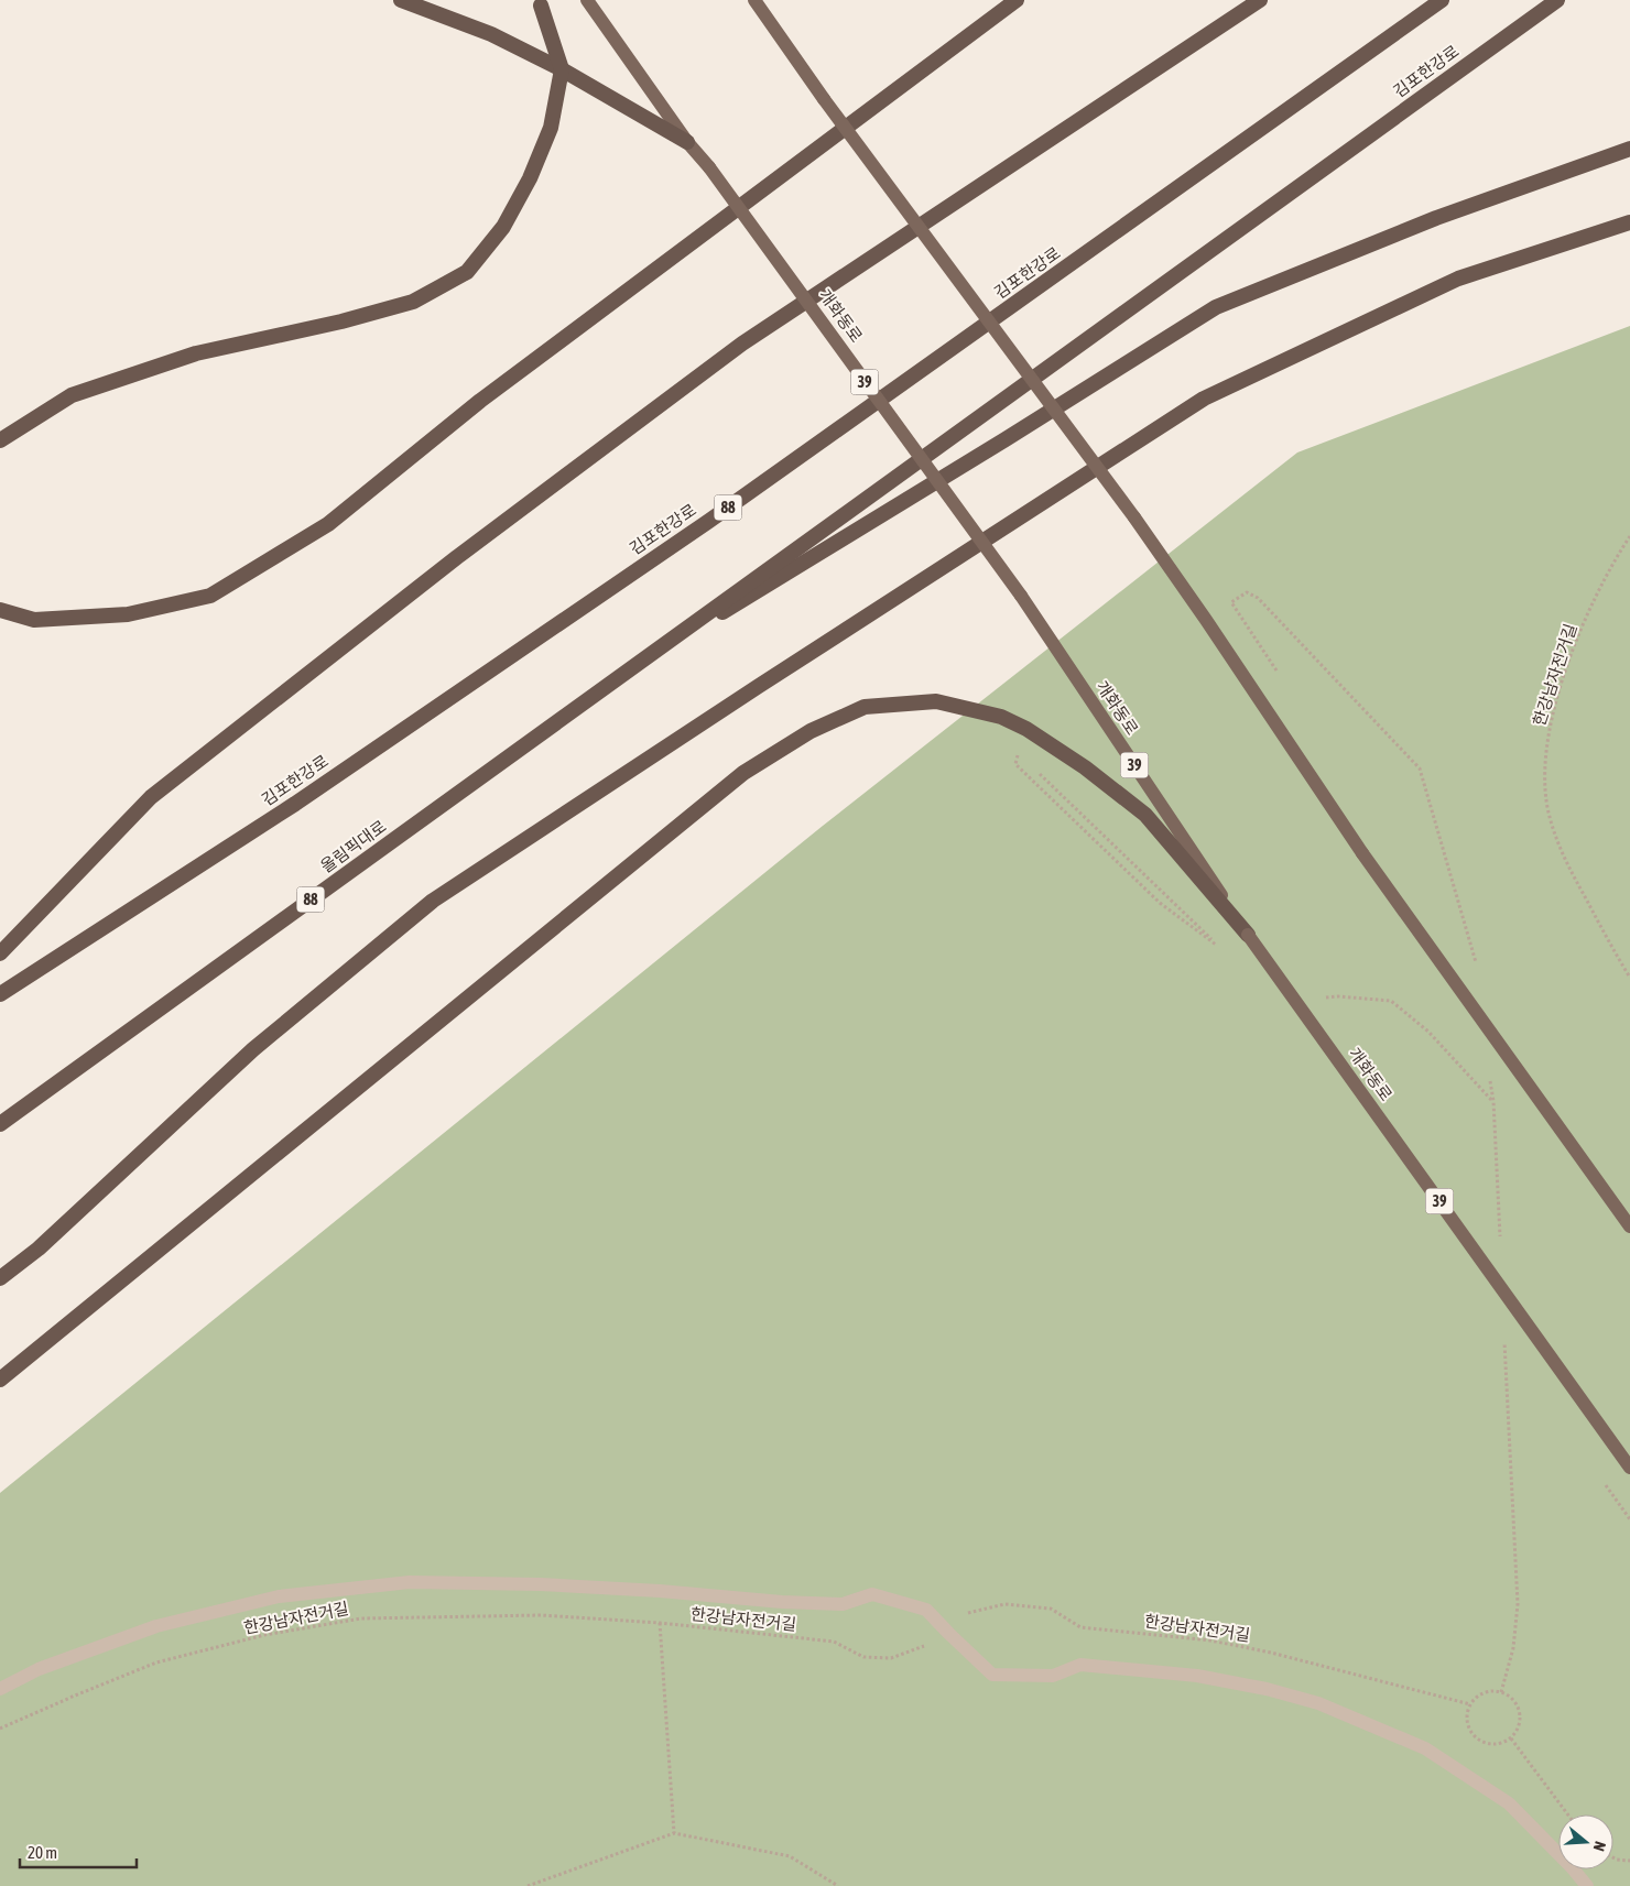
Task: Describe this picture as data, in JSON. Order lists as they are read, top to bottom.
{
  "streets": {
    "highway": ["김포한강로", "88", "올림픽대로"],
    "main road": ["개화동로", "39"],
    "path": ["한강남자전거길"]
  },
  "crossings": [
    ["김포한강로", "88"],
    ["김포한강로", "올림픽대로"],
    ["88", "올림픽대로"]
  ],
  "scale_bar": "20 m",
  "north": "right"
}
